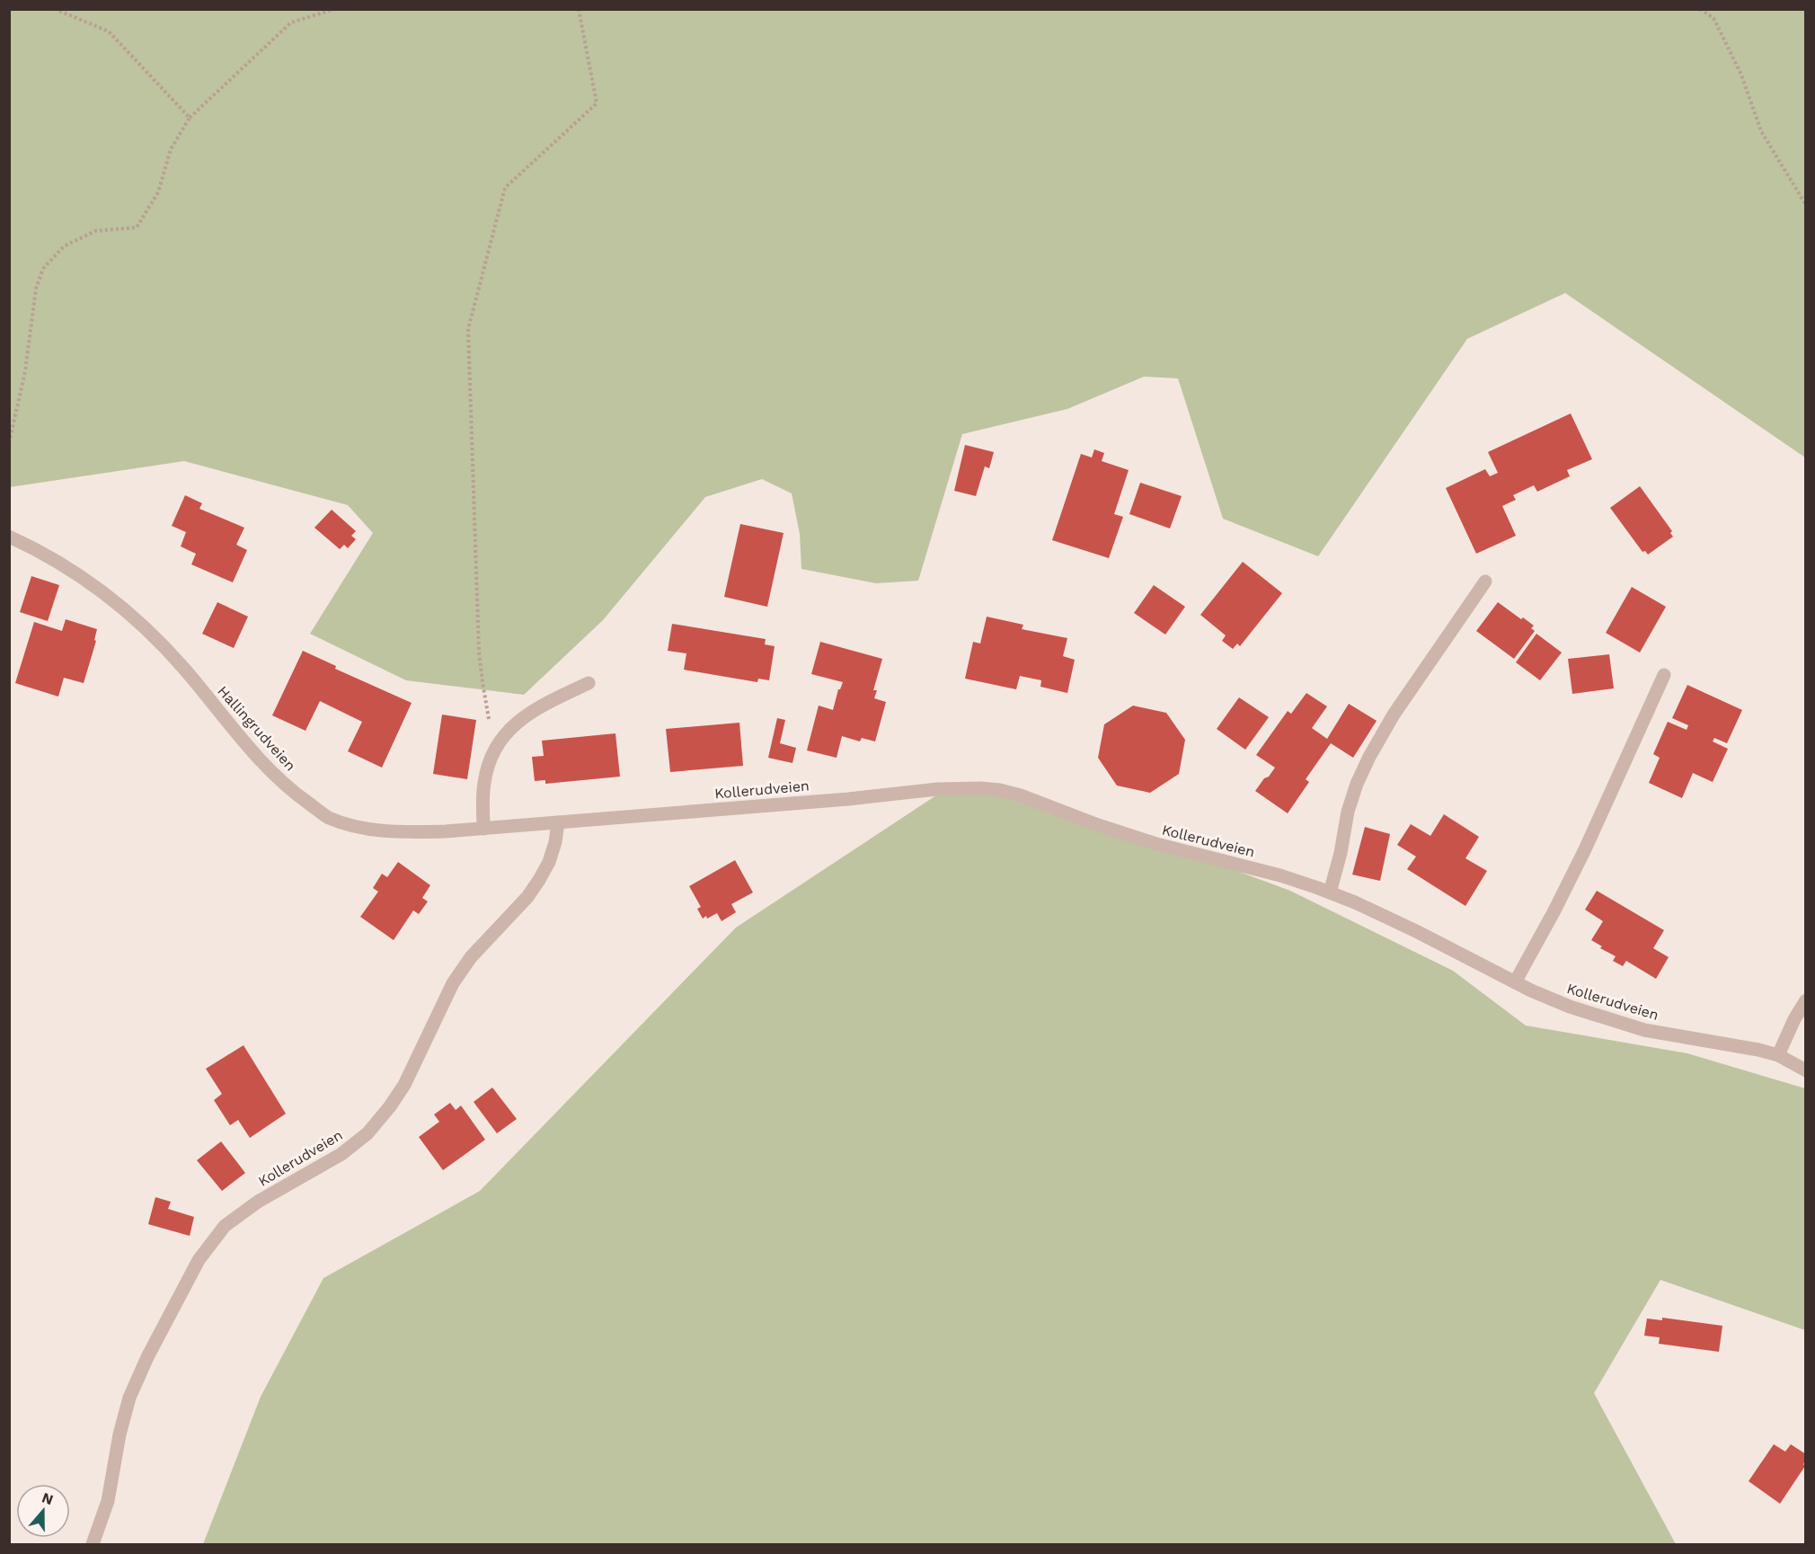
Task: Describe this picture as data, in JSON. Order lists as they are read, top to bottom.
{
  "streets": {
    "street": ["Hallingrudveien", "Kollerudveien"]
  },
  "crossings": [
    ["Hallingrudveien", "Kollerudveien"]
  ],
  "north": "top"
}
